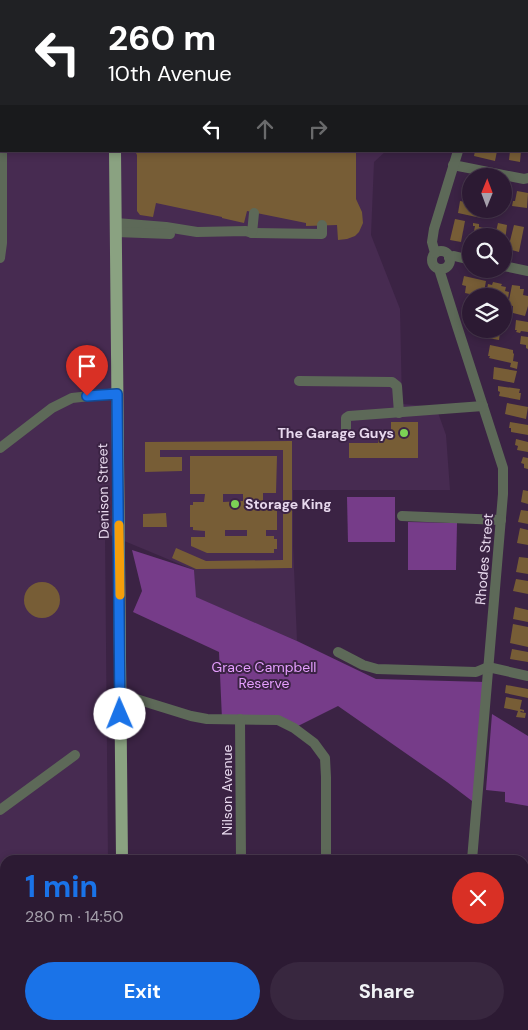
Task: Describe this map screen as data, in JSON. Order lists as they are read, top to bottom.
{
  "streets": {
    "main road": ["Denison Street"],
    "street": ["Rhodes Street", "Nilson Avenue"]
  },
  "parks": ["Grace Campbell Reserve"],
  "places": ["The Garage Guys", "Storage King"],
  "north": "top",
  "page": {
    "turn": ["260 m", "10th Avenue"],
    "heading": ["1 min", "280 m · 14:50"],
    "buttons": ["Exit", "Share"]
  }
}
